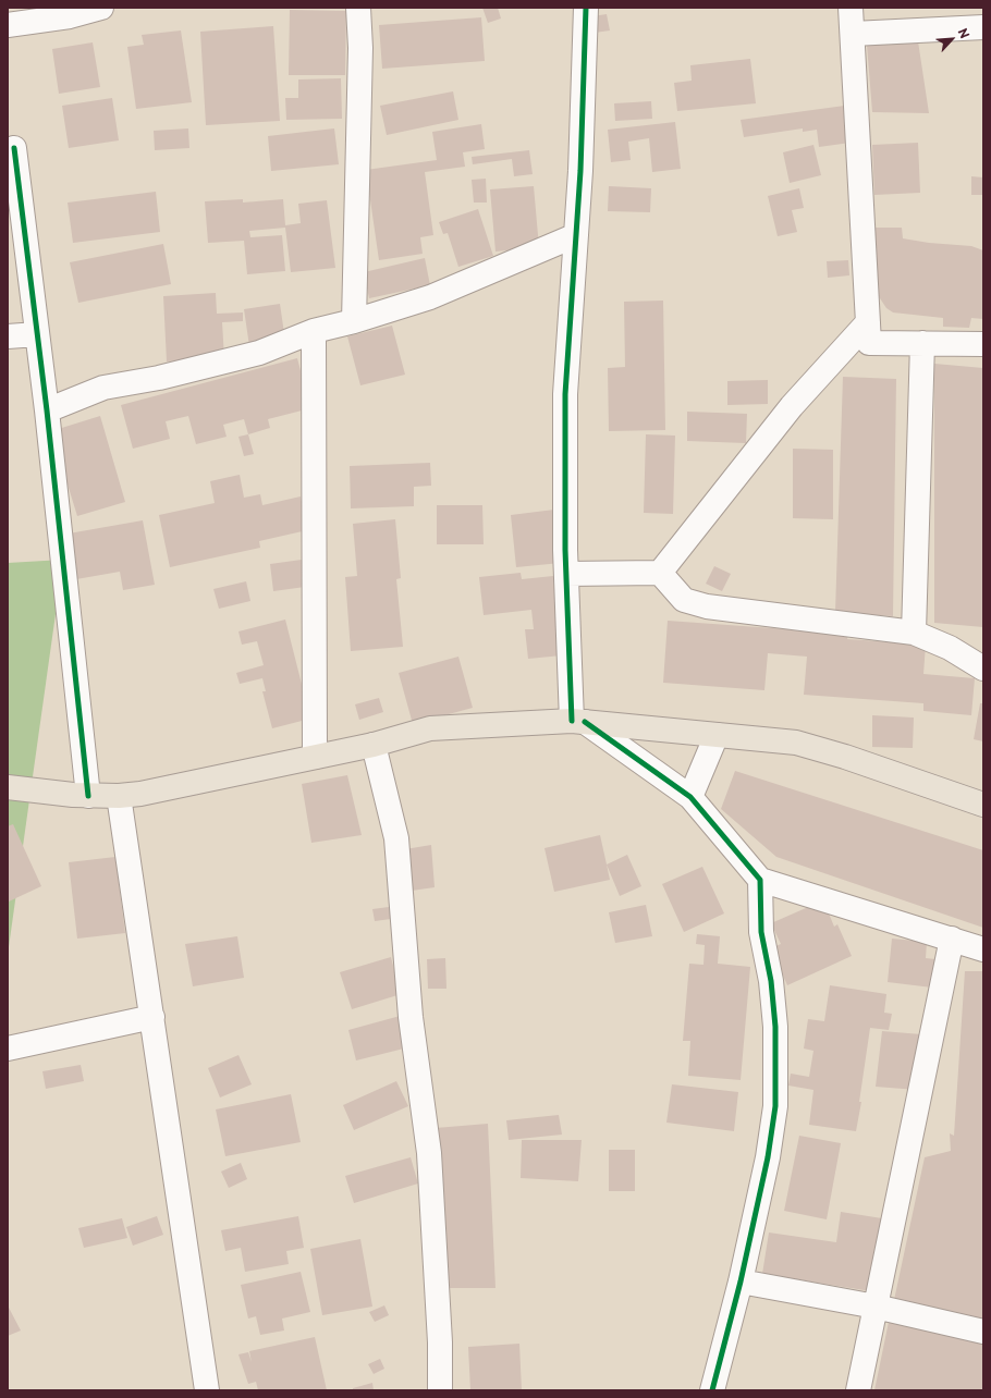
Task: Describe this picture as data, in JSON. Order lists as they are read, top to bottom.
{
  "north": "top right"
}
